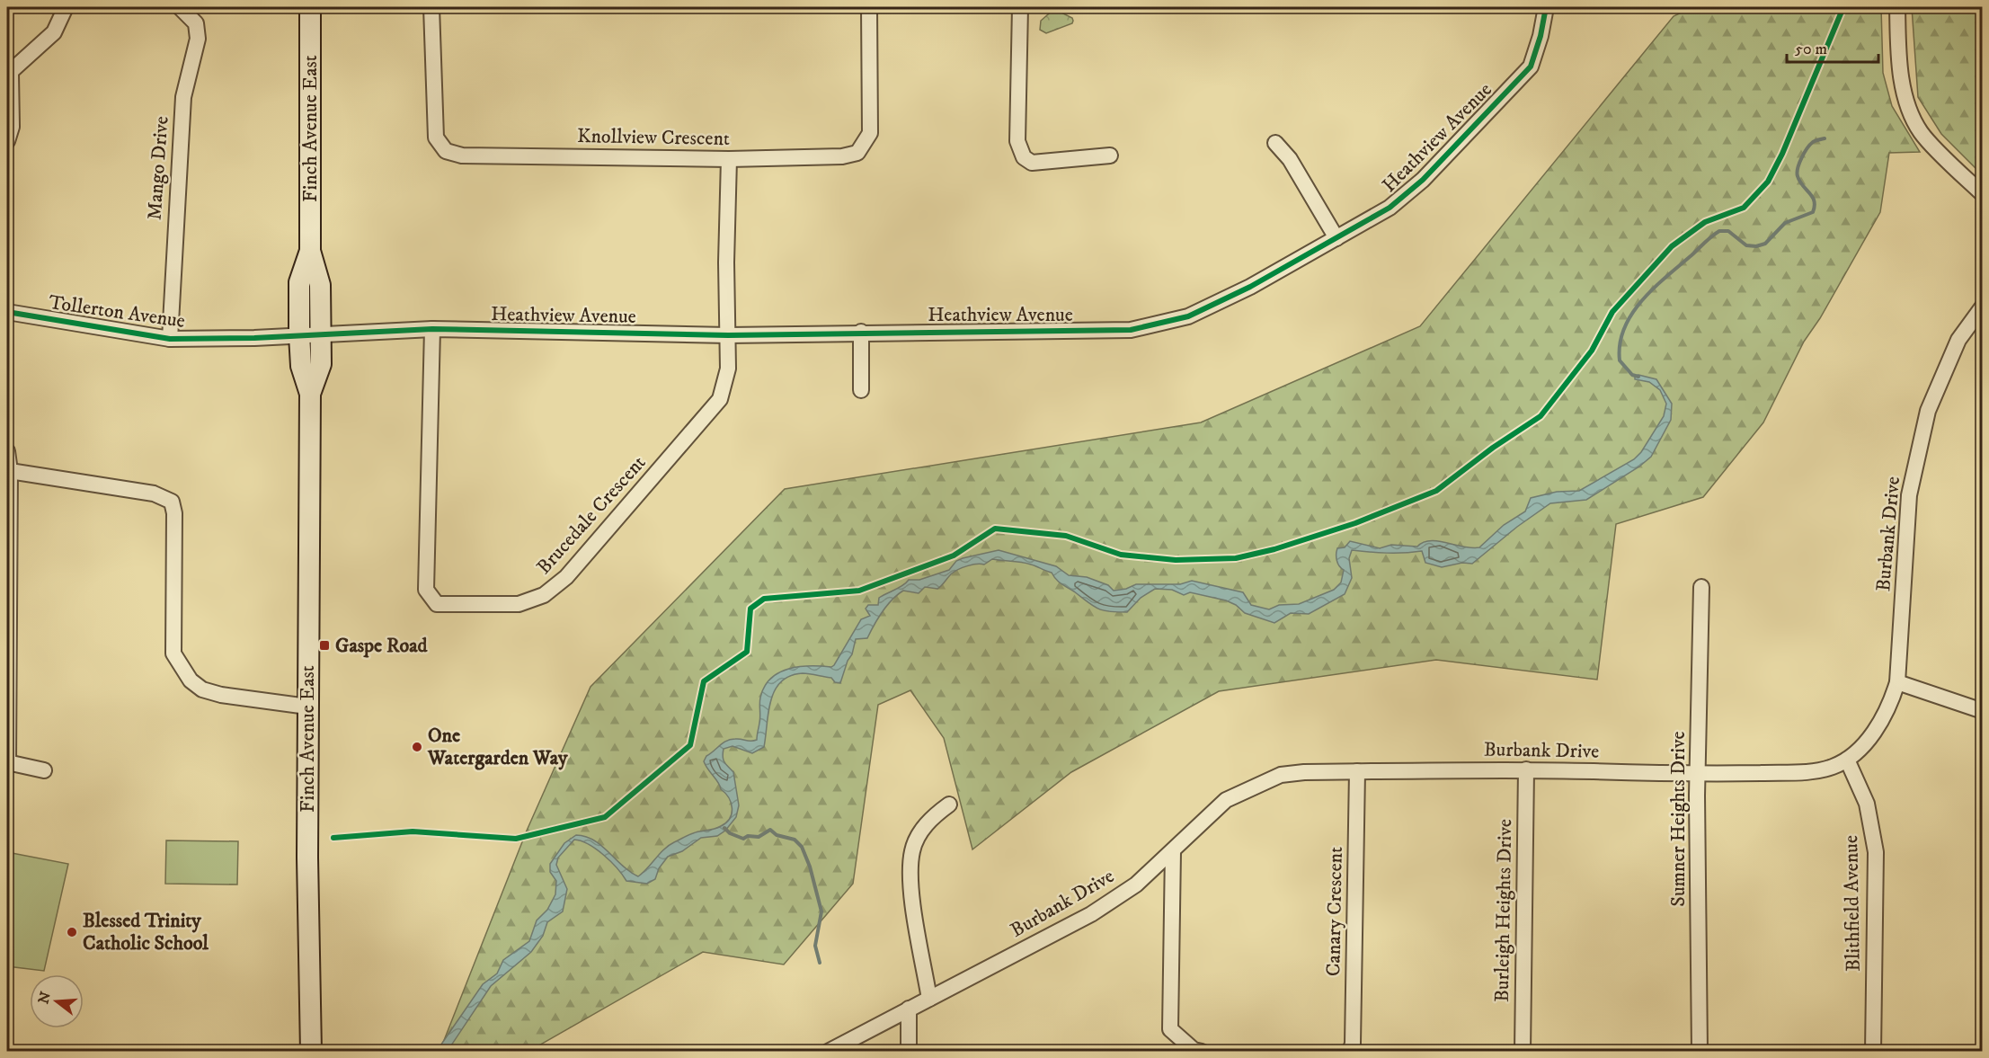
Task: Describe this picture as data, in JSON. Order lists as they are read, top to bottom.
{
  "streets": {
    "main road": ["Finch Avenue East"],
    "street": [
      "Knollview Crescent",
      "Heathview Avenue",
      "Mango Drive",
      "Tollerton Avenue",
      "Brucedale Crescent",
      "Burbank Drive",
      "Sumner Heights Drive",
      "Blithfield Avenue",
      "Burleigh Heights Drive",
      "Canary Crescent"
    ]
  },
  "crossings": [
    ["Finch Avenue East", "Heathview Avenue"],
    ["Finch Avenue East", "Tollerton Avenue"],
    ["Knollview Crescent", "Brucedale Crescent"],
    ["Heathview Avenue", "Tollerton Avenue"],
    ["Heathview Avenue", "Brucedale Crescent"],
    ["Mango Drive", "Tollerton Avenue"],
    ["Burbank Drive", "Sumner Heights Drive"],
    ["Burbank Drive", "Blithfield Avenue"],
    ["Burbank Drive", "Burleigh Heights Drive"],
    ["Burbank Drive", "Canary Crescent"]
  ],
  "places": {
    "transit": ["Gaspe Road"],
    "other": ["One Watergarden Way", "Blessed Trinity Catholic School"]
  },
  "scale_bar": "50 m",
  "north": "left"
}
